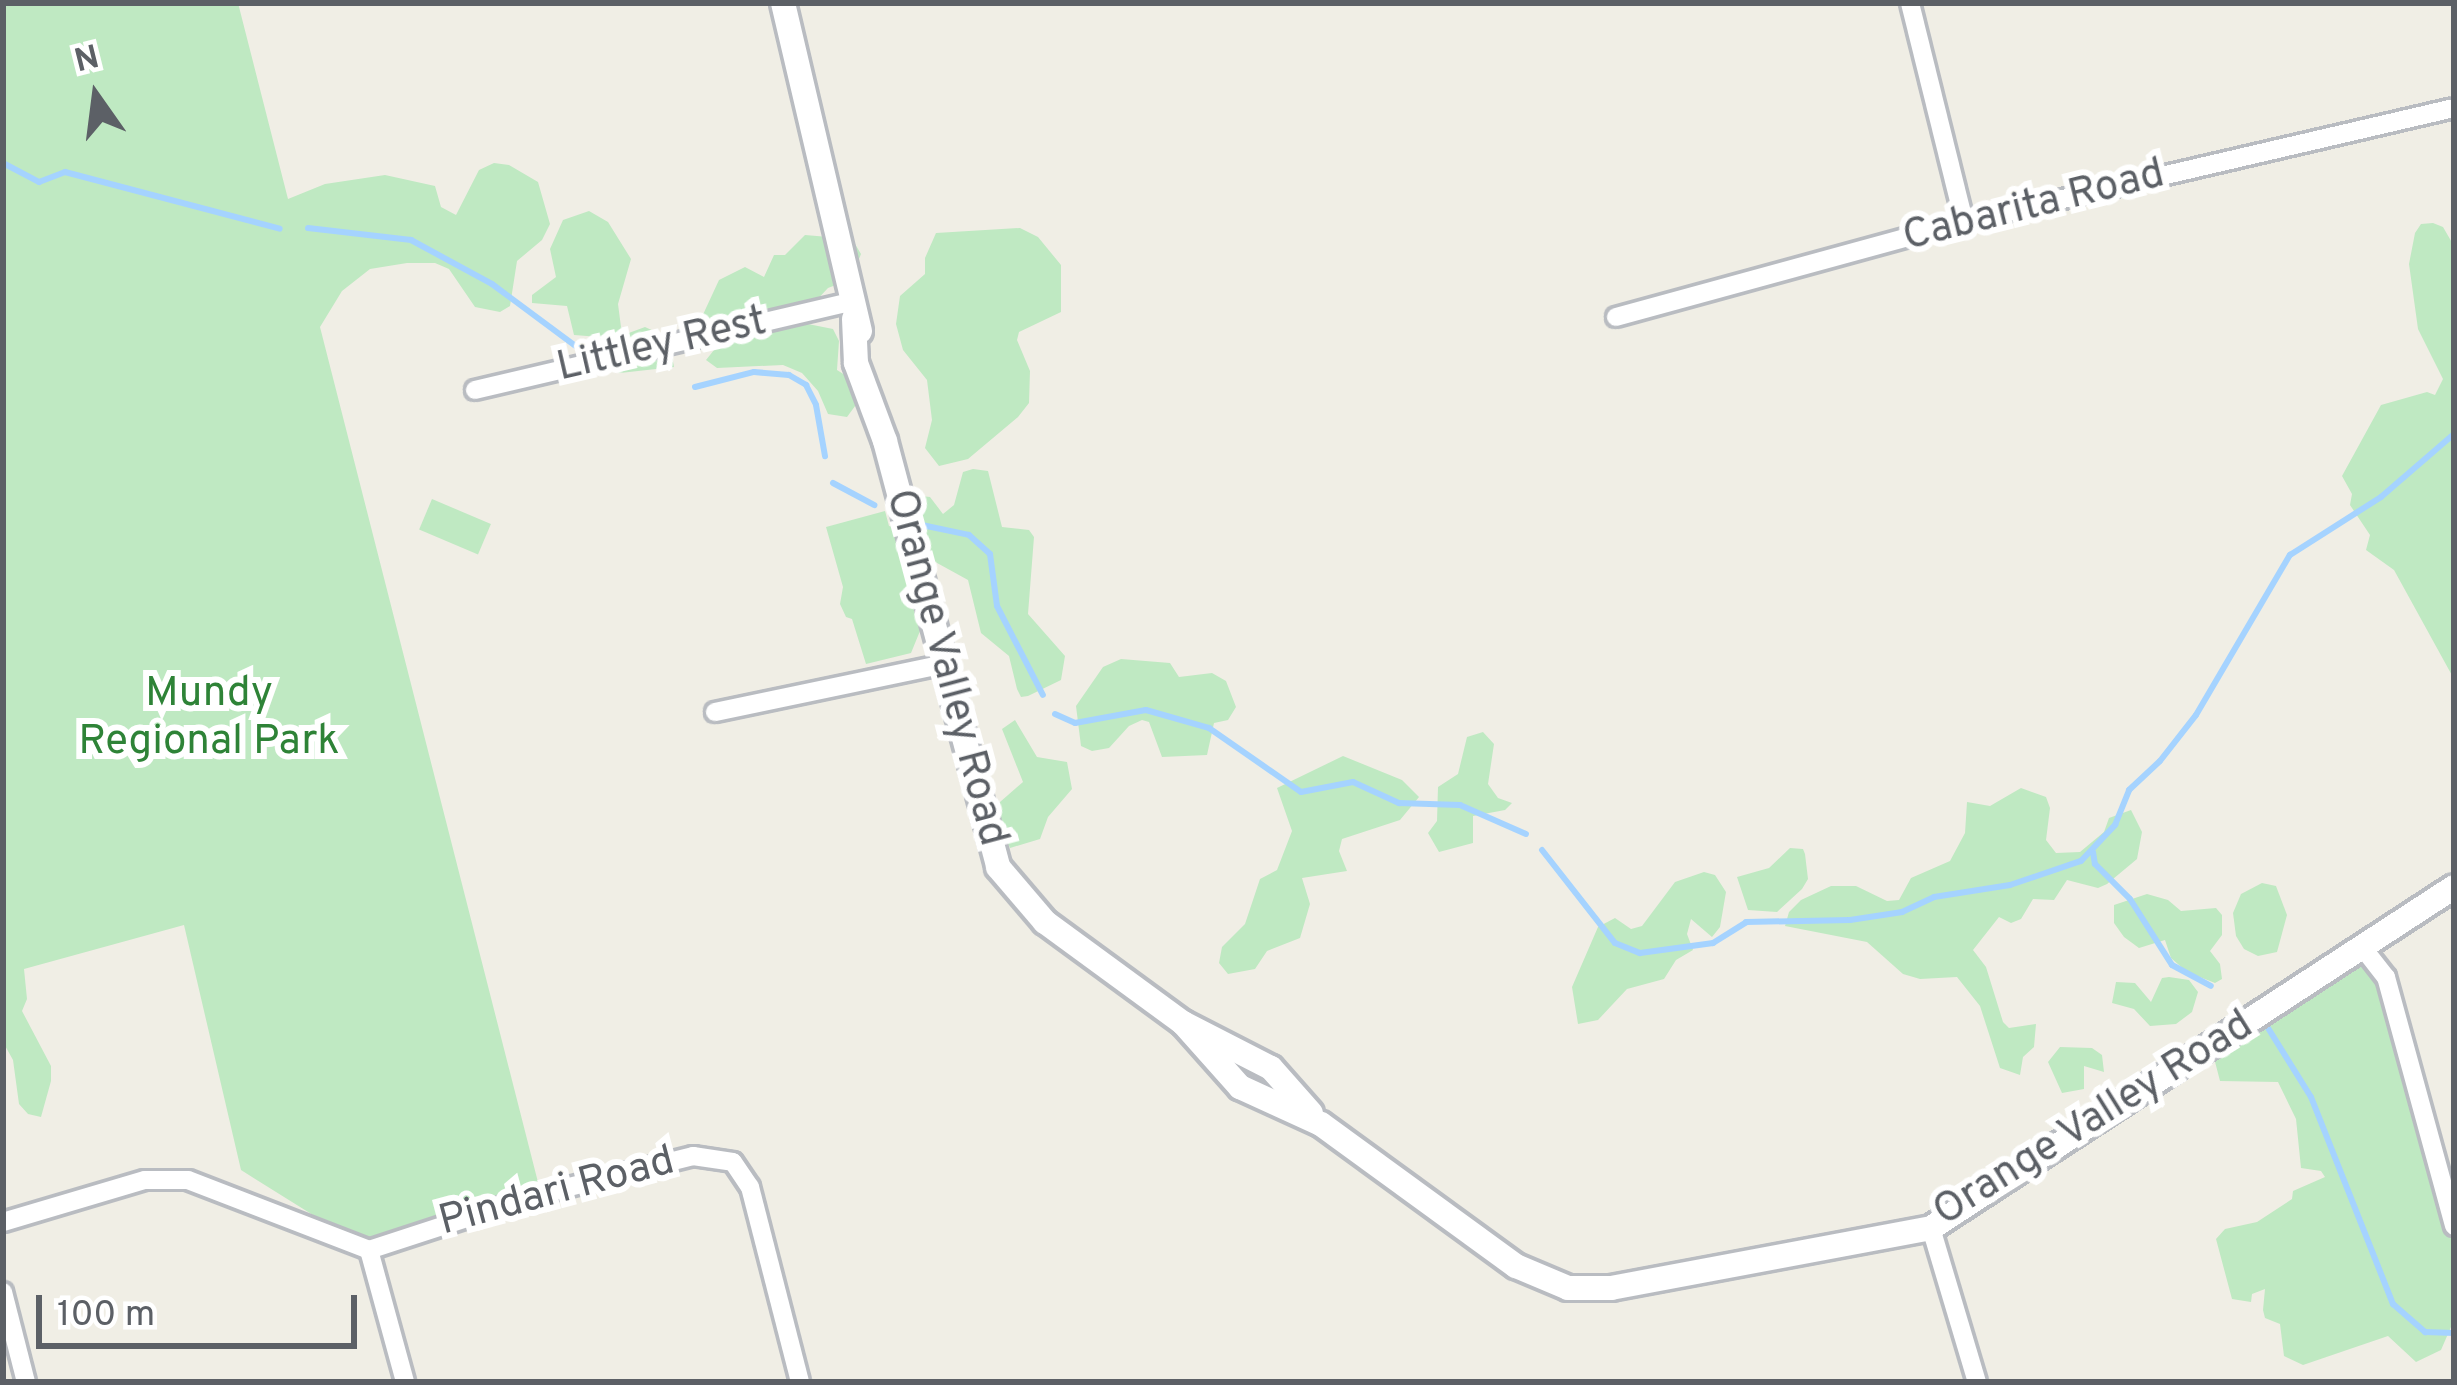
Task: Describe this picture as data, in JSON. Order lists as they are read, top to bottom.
{
  "streets": {
    "street": [
      "Cabarita Road",
      "Littley Rest",
      "Orange Valley Road",
      "Pindari Road"
    ]
  },
  "crossings": [
    ["Littley Rest", "Orange Valley Road"]
  ],
  "parks": ["Mundy Regional Park"],
  "scale_bar": "100 m",
  "north": "top"
}
